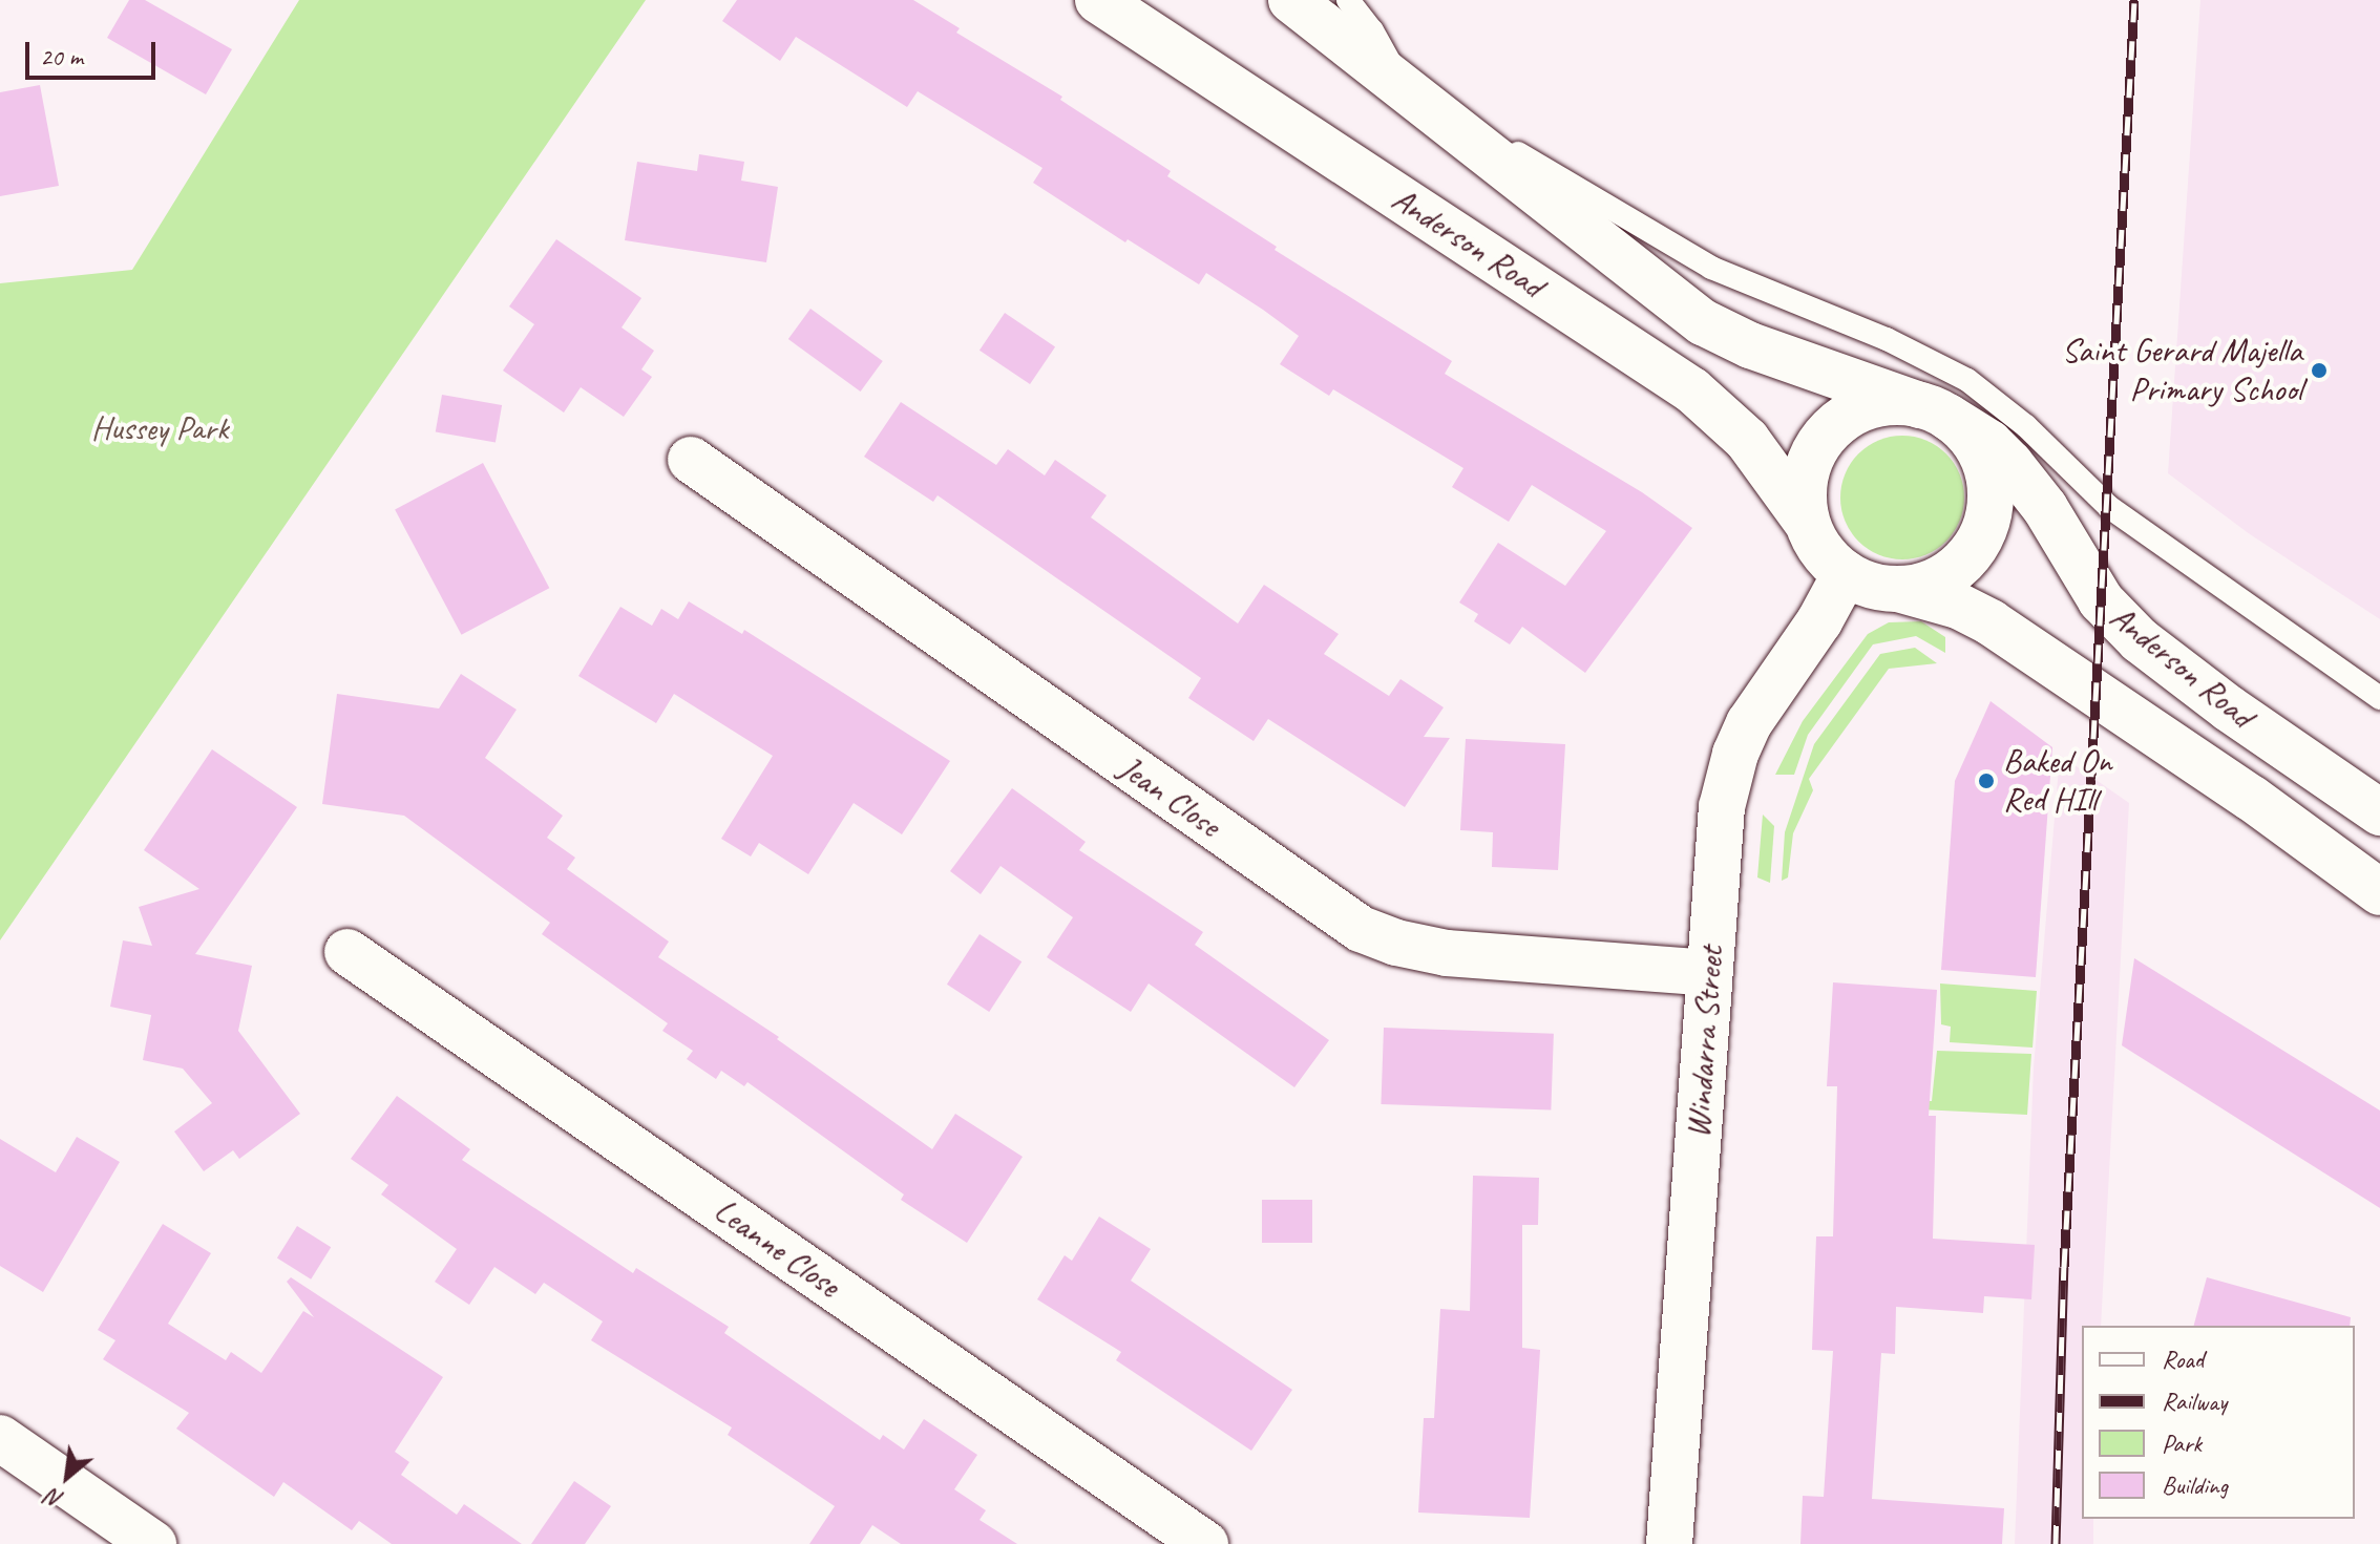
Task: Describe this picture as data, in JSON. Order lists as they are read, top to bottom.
{
  "streets": {
    "street": [
      "Anderson Road",
      "Jean Close",
      "Windarra Street",
      "Leanne Close"
    ]
  },
  "crossings": [
    ["Anderson Road", "Windarra Street"],
    ["Jean Close", "Windarra Street"]
  ],
  "parks": ["Hussey Park"],
  "places": ["Saint Gerard Majella Primary School", "Baked On Red HIll"],
  "legend": [
    "Road",
    "Railway",
    "Park",
    "Building"
  ],
  "scale_bar": "20 m",
  "north": "bottom left"
}
